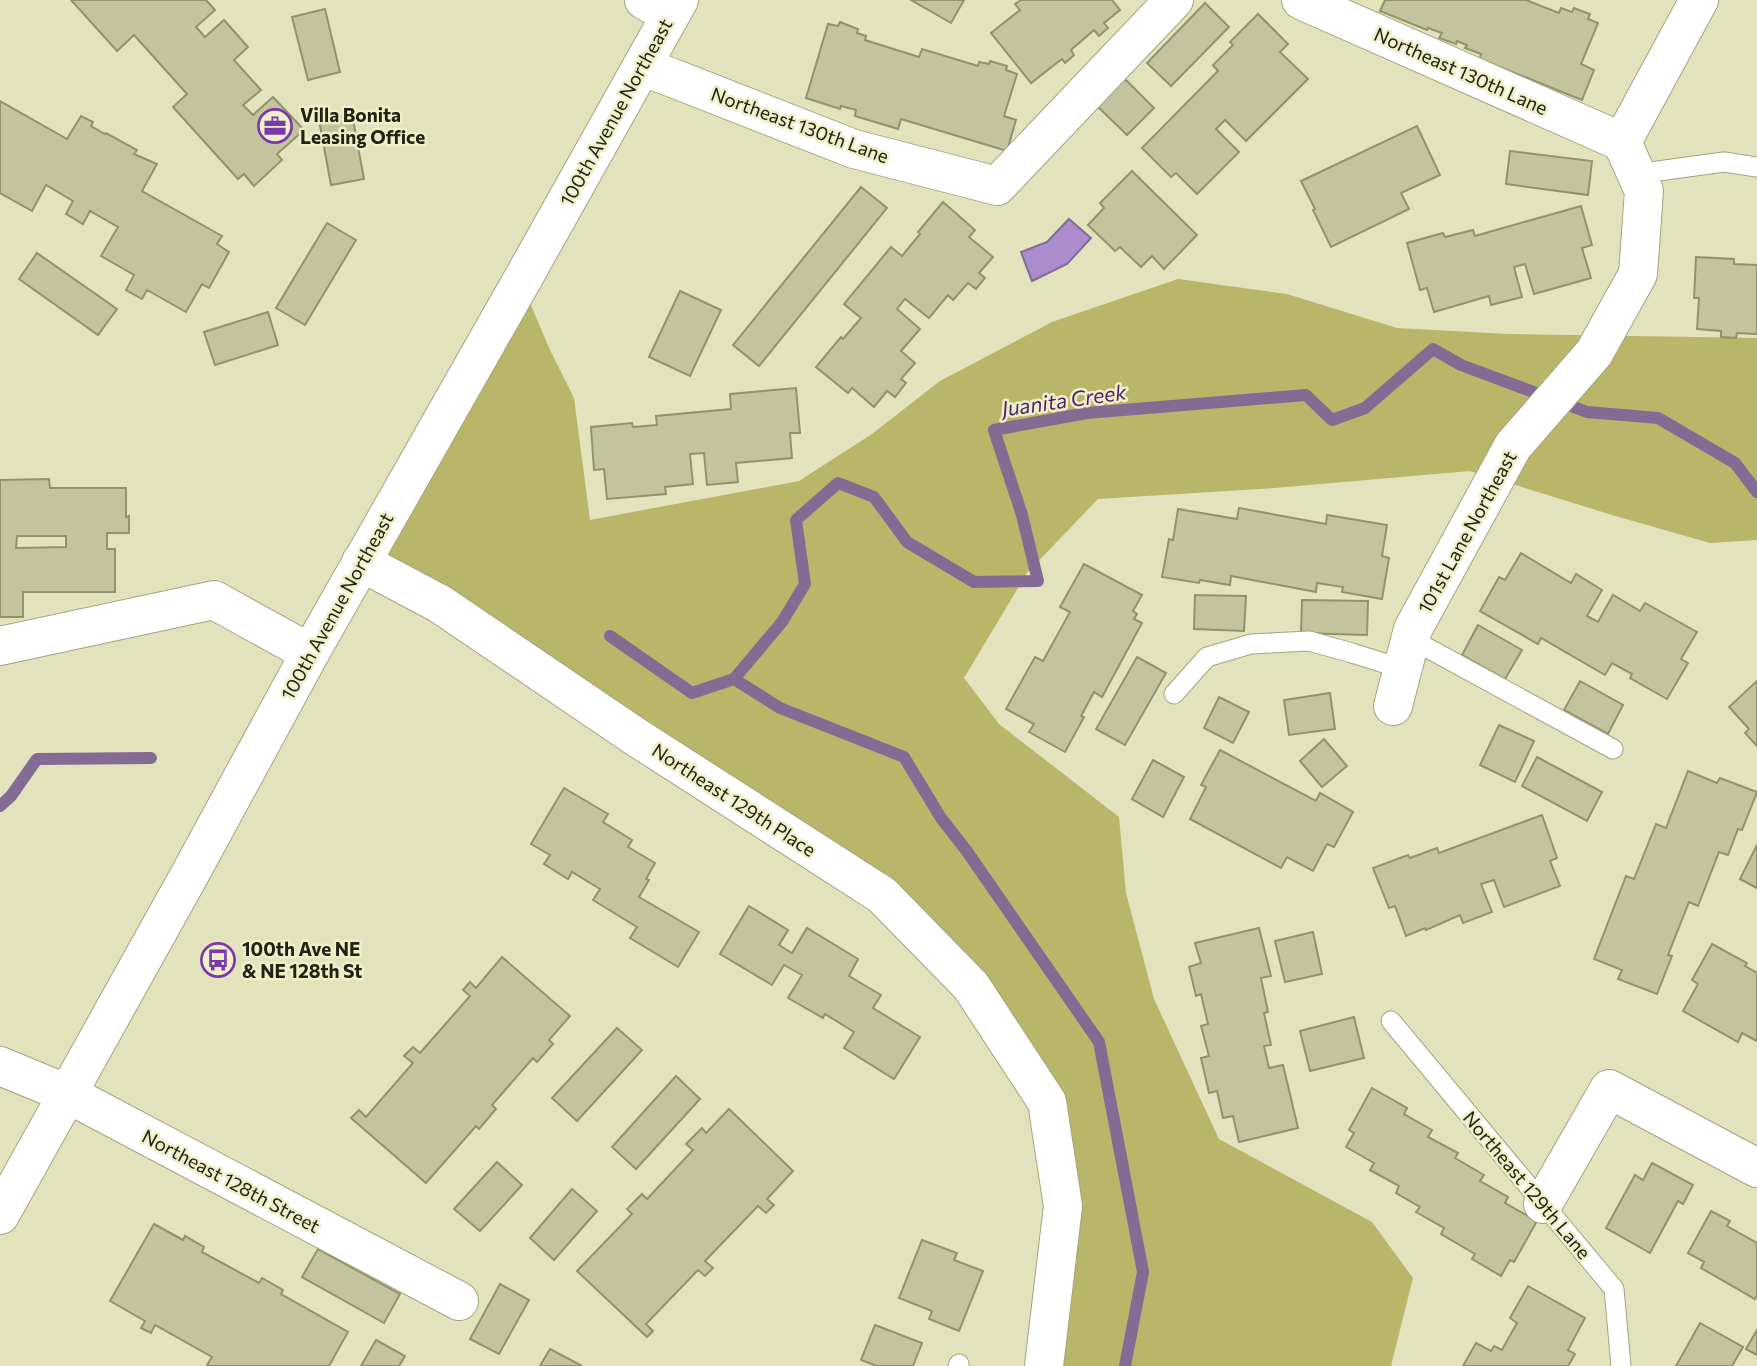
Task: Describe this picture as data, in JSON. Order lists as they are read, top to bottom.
{
  "streets": {
    "street": [
      "Northeast 130th Lane",
      "100th Avenue Northeast",
      "101st Lane Northeast",
      "Northeast 129th Place",
      "Northeast 128th Street"
    ],
    "lane": ["Northeast 129th Lane"]
  },
  "crossings": [
    ["Northeast 130th Lane", "100th Avenue Northeast"],
    ["Northeast 130th Lane", "101st Lane Northeast"],
    ["100th Avenue Northeast", "Northeast 129th Place"],
    ["100th Avenue Northeast", "Northeast 128th Street"]
  ],
  "water": ["Juanita Creek"],
  "places": {
    "office": ["Villa Bonita Leasing Office"],
    "bus stop": ["100th Ave NE & NE 128th St"]
  }
}
